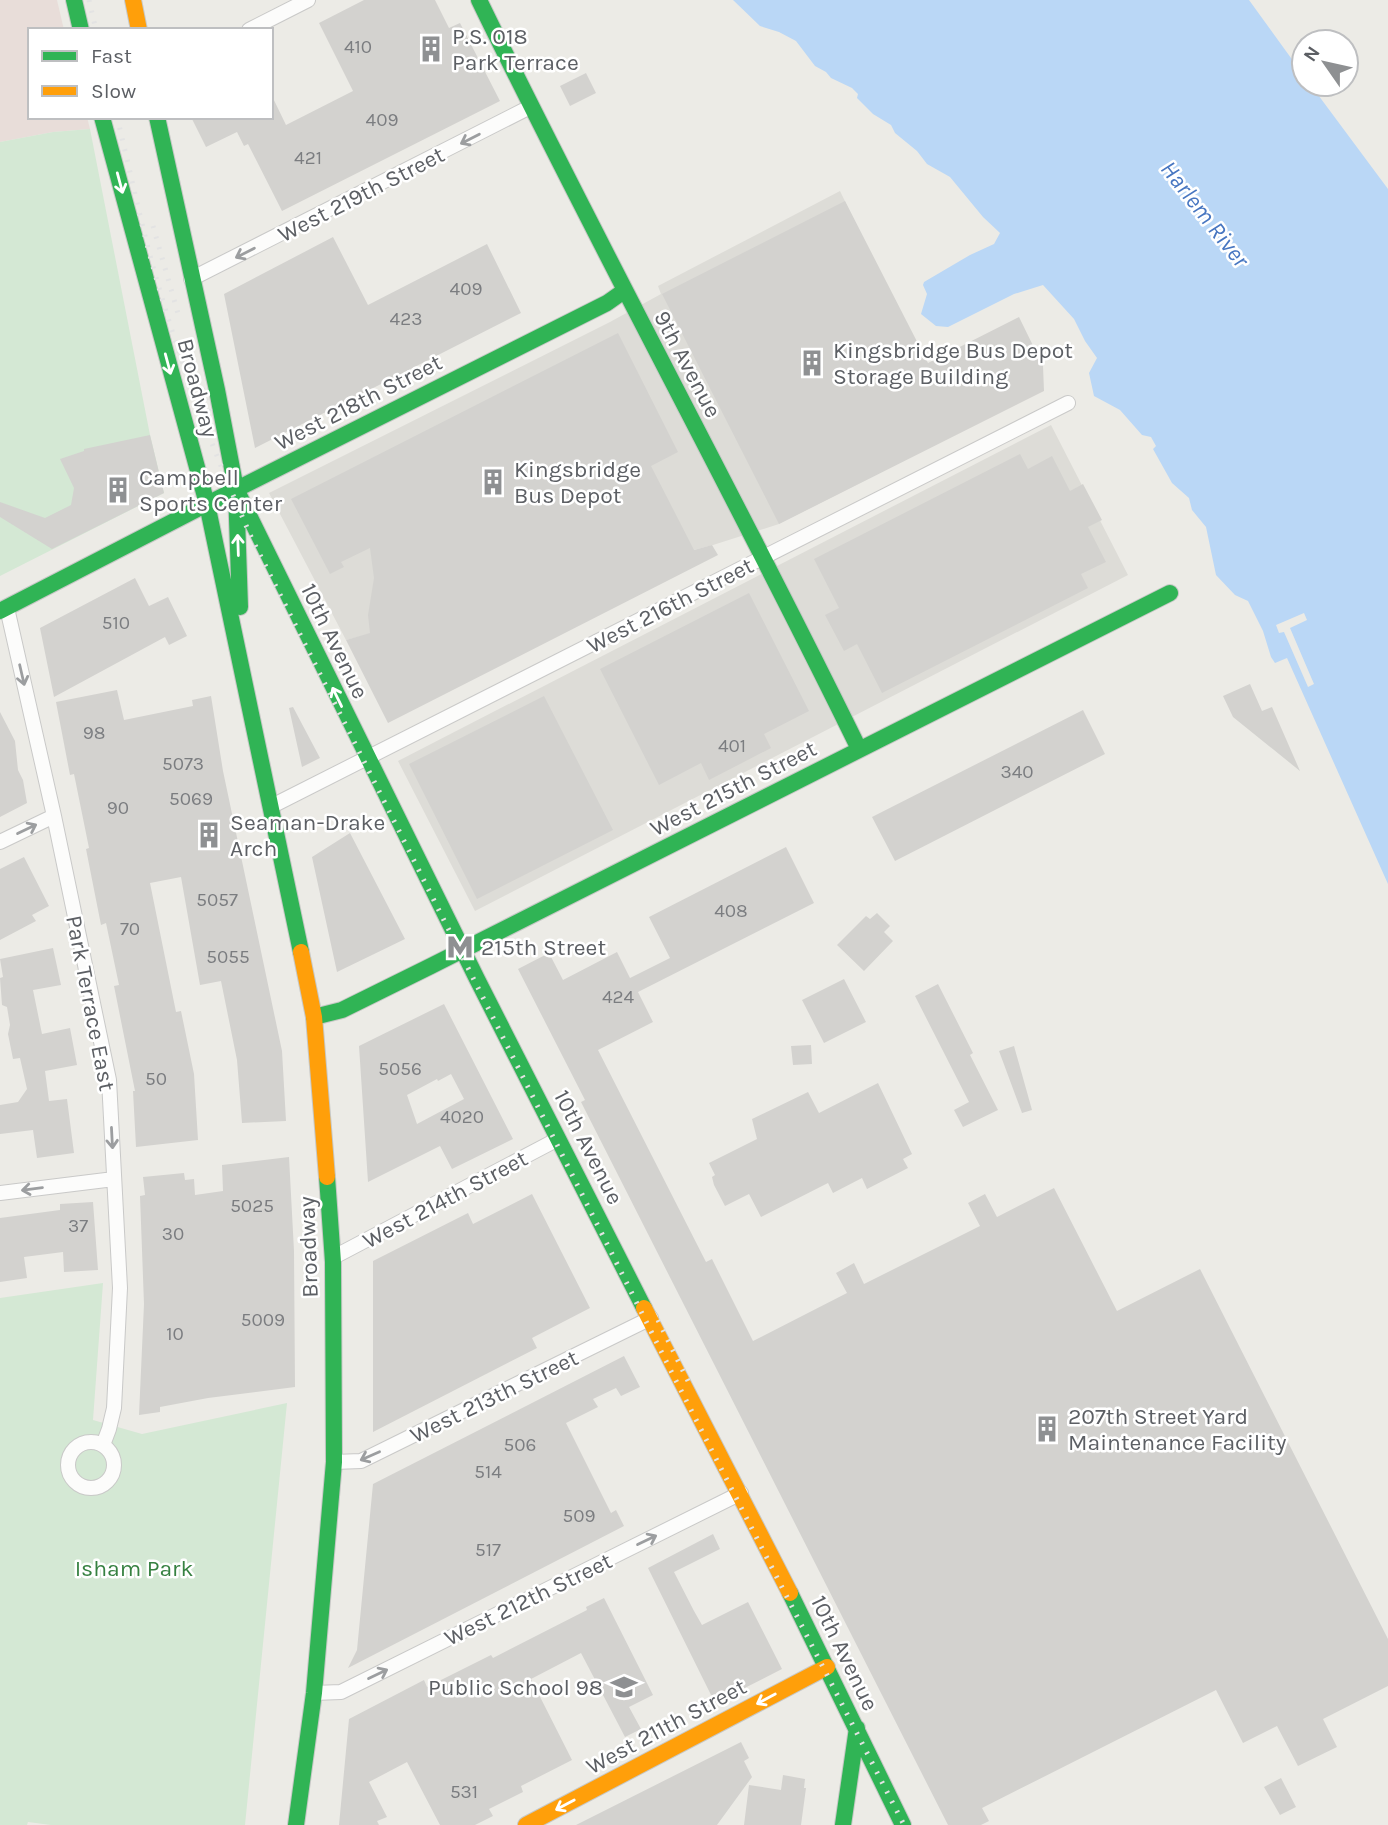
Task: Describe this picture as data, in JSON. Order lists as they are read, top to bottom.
{
  "streets": {
    "main road": [
      "9th Avenue",
      "Broadway",
      "West 218th Street",
      "10th Avenue",
      "West 215th Street",
      "West 211th Street"
    ],
    "street": [
      "West 219th Street",
      "West 216th Street",
      "Park Terrace East",
      "West 214th Street",
      "West 213th Street",
      "West 212th Street"
    ]
  },
  "crossings": [
    ["West 219th Street", "9th Avenue"],
    ["West 219th Street", "Broadway"],
    ["9th Avenue", "West 218th Street"],
    ["9th Avenue", "West 216th Street"],
    ["9th Avenue", "West 215th Street"],
    ["Broadway", "West 218th Street"],
    ["Broadway", "West 216th Street"],
    ["Broadway", "10th Avenue"],
    ["Broadway", "West 215th Street"],
    ["Broadway", "West 214th Street"],
    ["Broadway", "West 213th Street"],
    ["Broadway", "West 212th Street"],
    ["West 218th Street", "10th Avenue"],
    ["West 218th Street", "Park Terrace East"],
    ["West 216th Street", "10th Avenue"],
    ["10th Avenue", "West 215th Street"],
    ["10th Avenue", "West 214th Street"],
    ["10th Avenue", "West 213th Street"],
    ["10th Avenue", "West 212th Street"],
    ["10th Avenue", "West 211th Street"]
  ],
  "one_way": [
    "West 219th Street",
    "Park Terrace East",
    "West 213th Street",
    "West 212th Street",
    "West 211th Street"
  ],
  "water": ["Harlem River"],
  "parks": ["Isham Park"],
  "places": {
    "building": [
      "P.S. 018 Park Terrace",
      "Kingsbridge Bus Depot Storage Building",
      "Kingsbridge Bus Depot",
      "Campbell Sports Center",
      "Seaman-Drake Arch",
      "207th Street Yard Maintenance Facility"
    ],
    "metro station": ["215th Street"],
    "school or university": ["Public School 98"]
  },
  "house_numbers": [
    "410",
    "409",
    "421",
    "409",
    "423",
    "510",
    "98",
    "401",
    "5073",
    "340",
    "5069",
    "90",
    "5057",
    "408",
    "70",
    "5055",
    "424",
    "5056",
    "50",
    "4020",
    "5025",
    "37",
    "30",
    "5009",
    "10",
    "506",
    "514",
    "509",
    "517",
    "531"
  ],
  "legend": ["Fast", "Slow"],
  "north": "top left"
}
